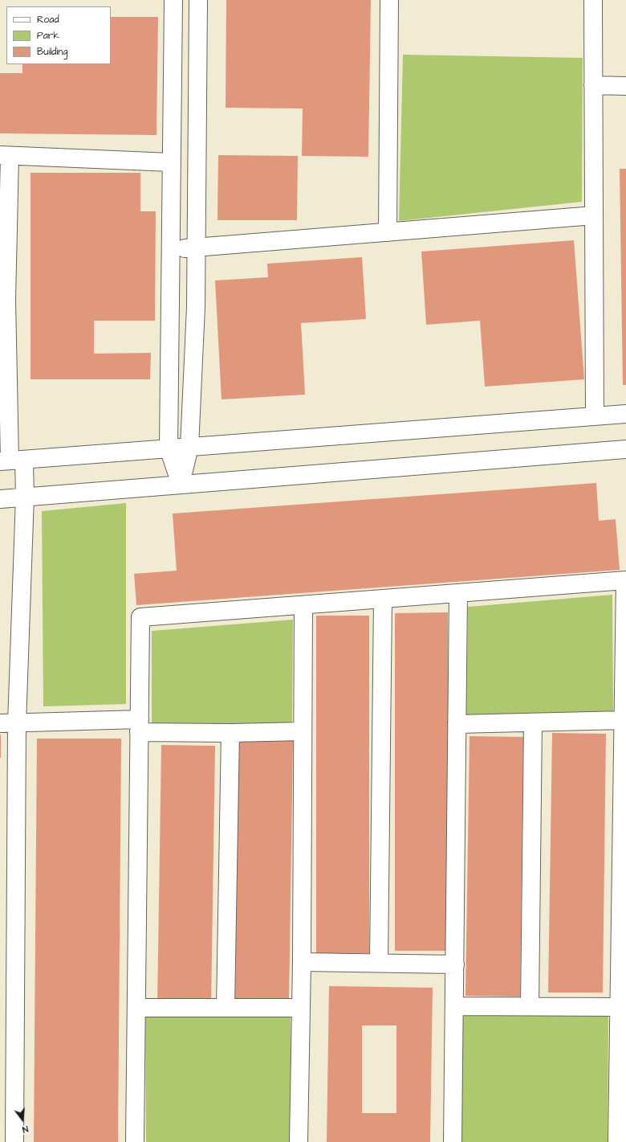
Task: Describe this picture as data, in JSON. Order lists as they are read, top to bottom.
{
  "legend": ["Road", "Park", "Building"],
  "north": "bottom"
}
